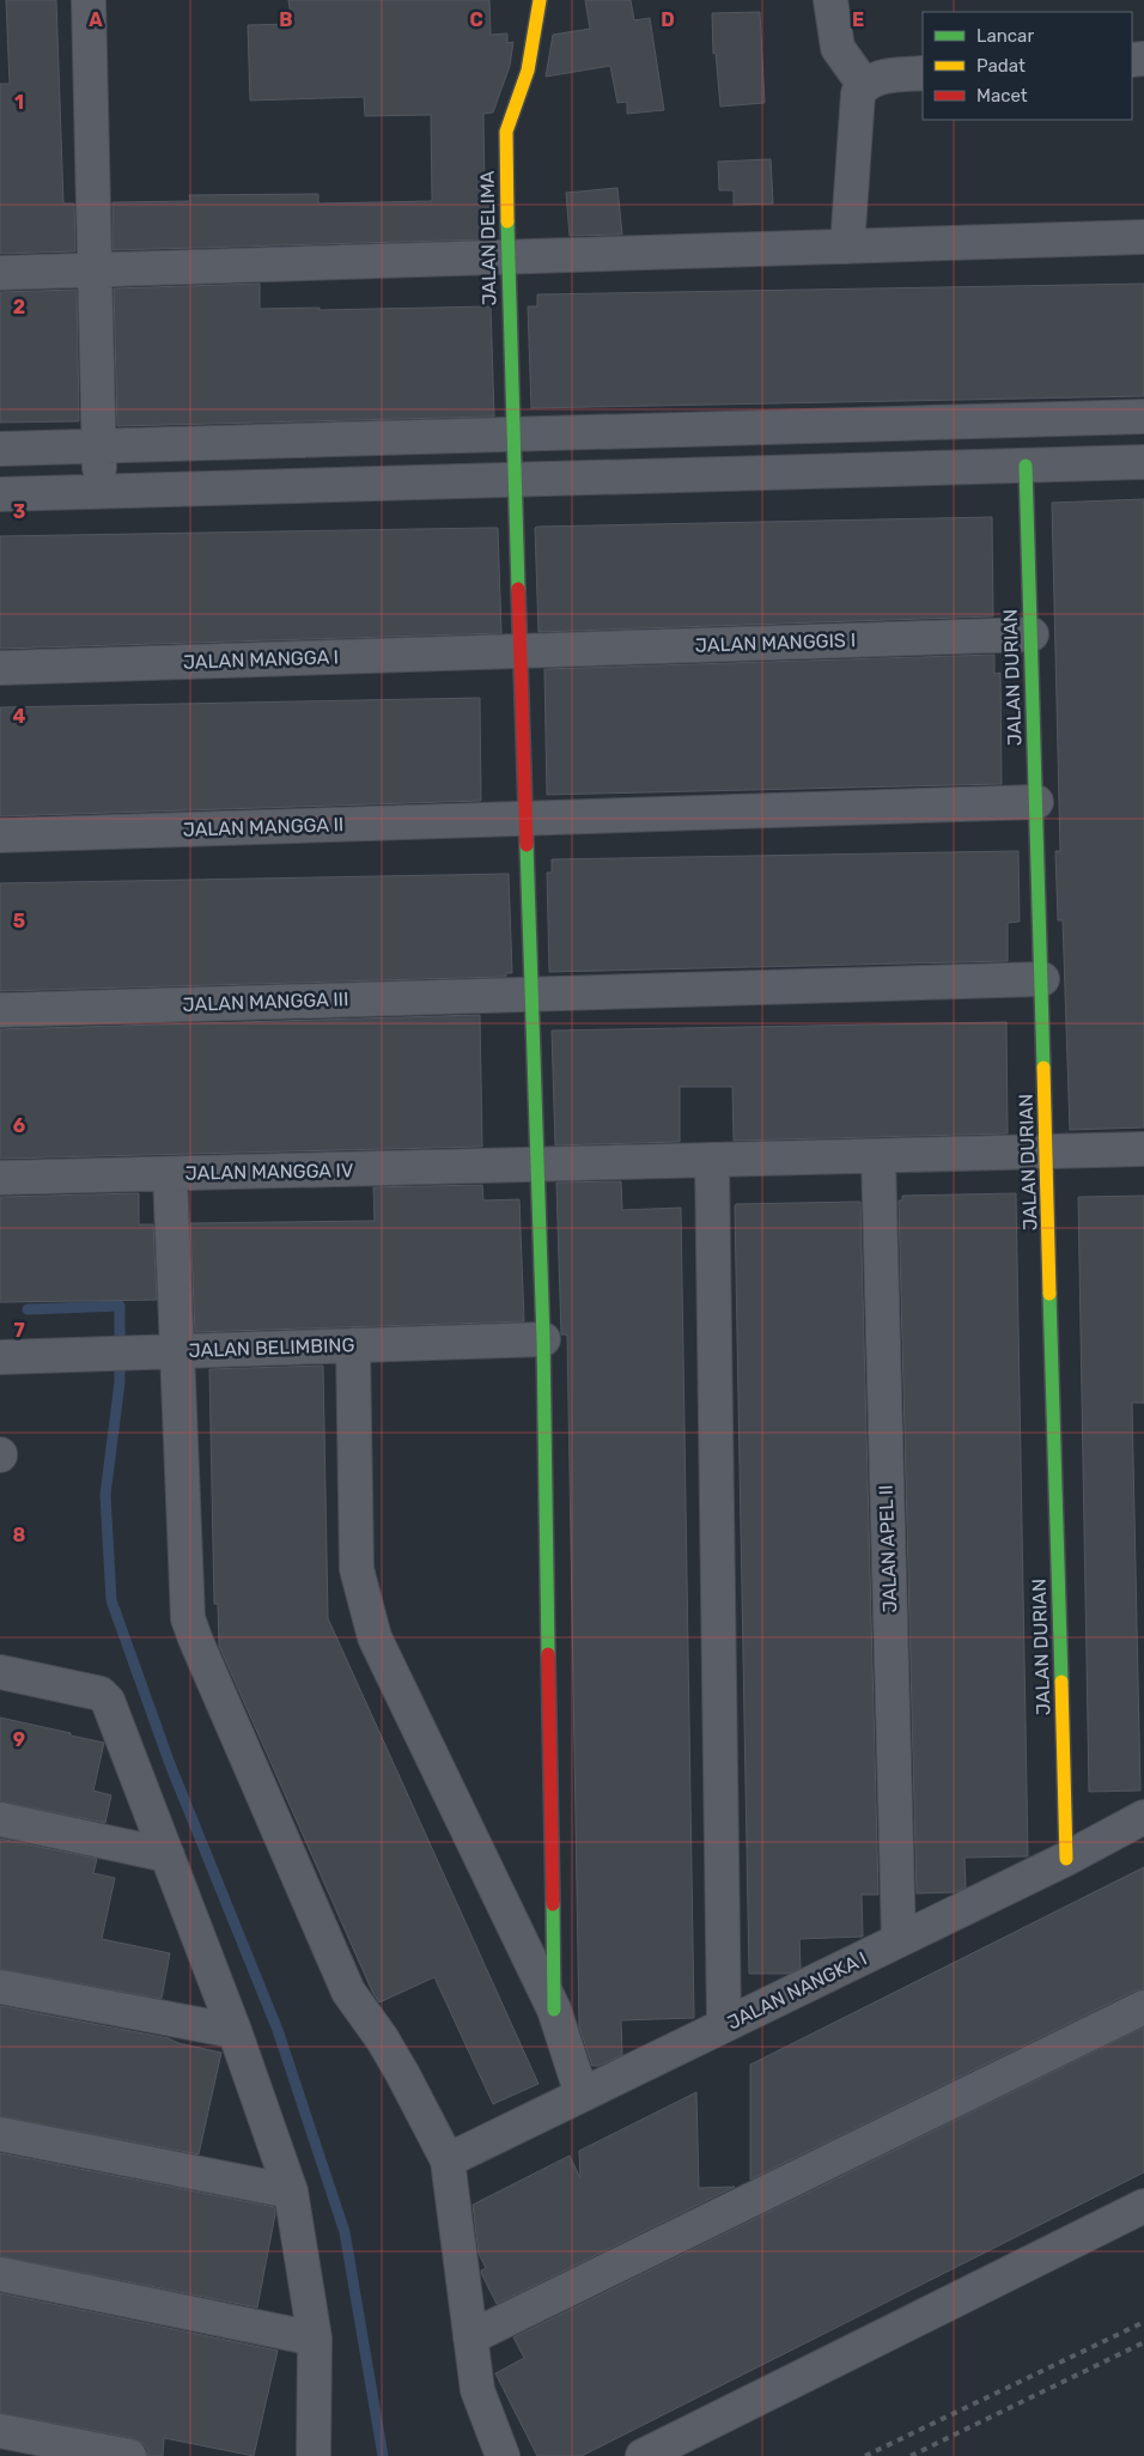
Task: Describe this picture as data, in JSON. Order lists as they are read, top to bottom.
{
  "streets": {
    "street": [
      "JALAN DELIMA",
      "JALAN MANGGIS I",
      "JALAN MANGGA I",
      "JALAN DURIAN",
      "JALAN MANGGA II",
      "JALAN MANGGA III",
      "JALAN MANGGA IV",
      "JALAN BELIMBING",
      "JALAN APEL II",
      "JALAN NANGKA I"
    ]
  },
  "crossings": [
    ["JALAN DELIMA", "JALAN MANGGIS I"],
    ["JALAN DELIMA", "JALAN MANGGA I"],
    ["JALAN DELIMA", "JALAN MANGGA II"],
    ["JALAN DELIMA", "JALAN MANGGA III"],
    ["JALAN DELIMA", "JALAN MANGGA IV"],
    ["JALAN DELIMA", "JALAN BELIMBING"],
    ["JALAN MANGGIS I", "JALAN MANGGA I"],
    ["JALAN MANGGIS I", "JALAN DURIAN"],
    ["JALAN DURIAN", "JALAN MANGGA II"],
    ["JALAN DURIAN", "JALAN MANGGA III"],
    ["JALAN DURIAN", "JALAN MANGGA IV"],
    ["JALAN DURIAN", "JALAN NANGKA I"],
    ["JALAN MANGGA IV", "JALAN APEL II"],
    ["JALAN APEL II", "JALAN NANGKA I"]
  ],
  "legend": ["Lancar", "Padat", "Macet"],
  "grid": {
    "columns": [
      "A",
      "B",
      "C",
      "D",
      "E"
    ],
    "rows": [
      "1",
      "2",
      "3",
      "4",
      "5",
      "6",
      "7",
      "8",
      "9"
    ]
  }
}
